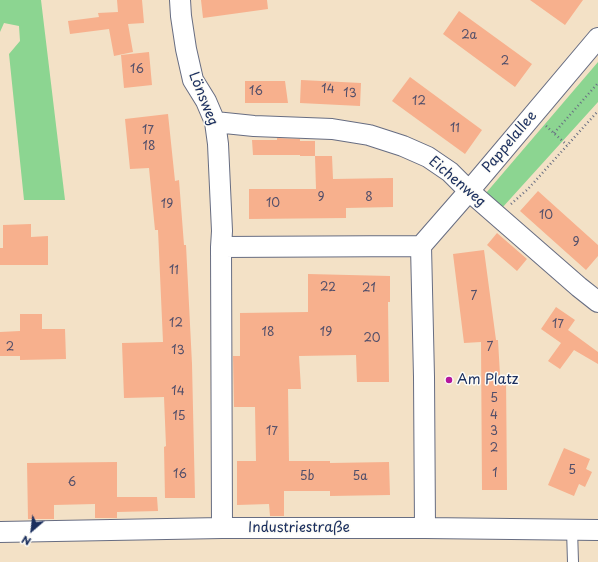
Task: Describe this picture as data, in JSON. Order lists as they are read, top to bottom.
{
  "streets": {
    "street": [
      "Lönsweg",
      "Pappelallee",
      "Eichenweg",
      "Industriestraße"
    ]
  },
  "crossings": [
    ["Lönsweg", "Eichenweg"],
    ["Pappelallee", "Eichenweg"]
  ],
  "places": ["Am Platz"],
  "house_numbers": [
    "2a",
    "2",
    "16",
    "14",
    "16",
    "13",
    "12",
    "11",
    "17",
    "18",
    "9",
    "8",
    "10",
    "19",
    "10",
    "9",
    "11",
    "22",
    "21",
    "7",
    "12",
    "17",
    "18",
    "19",
    "20",
    "2",
    "7",
    "13",
    "14",
    "5",
    "4",
    "15",
    "17",
    "3",
    "2",
    "5",
    "1",
    "16",
    "5b",
    "5a",
    "6"
  ],
  "north": "bottom left"
}
